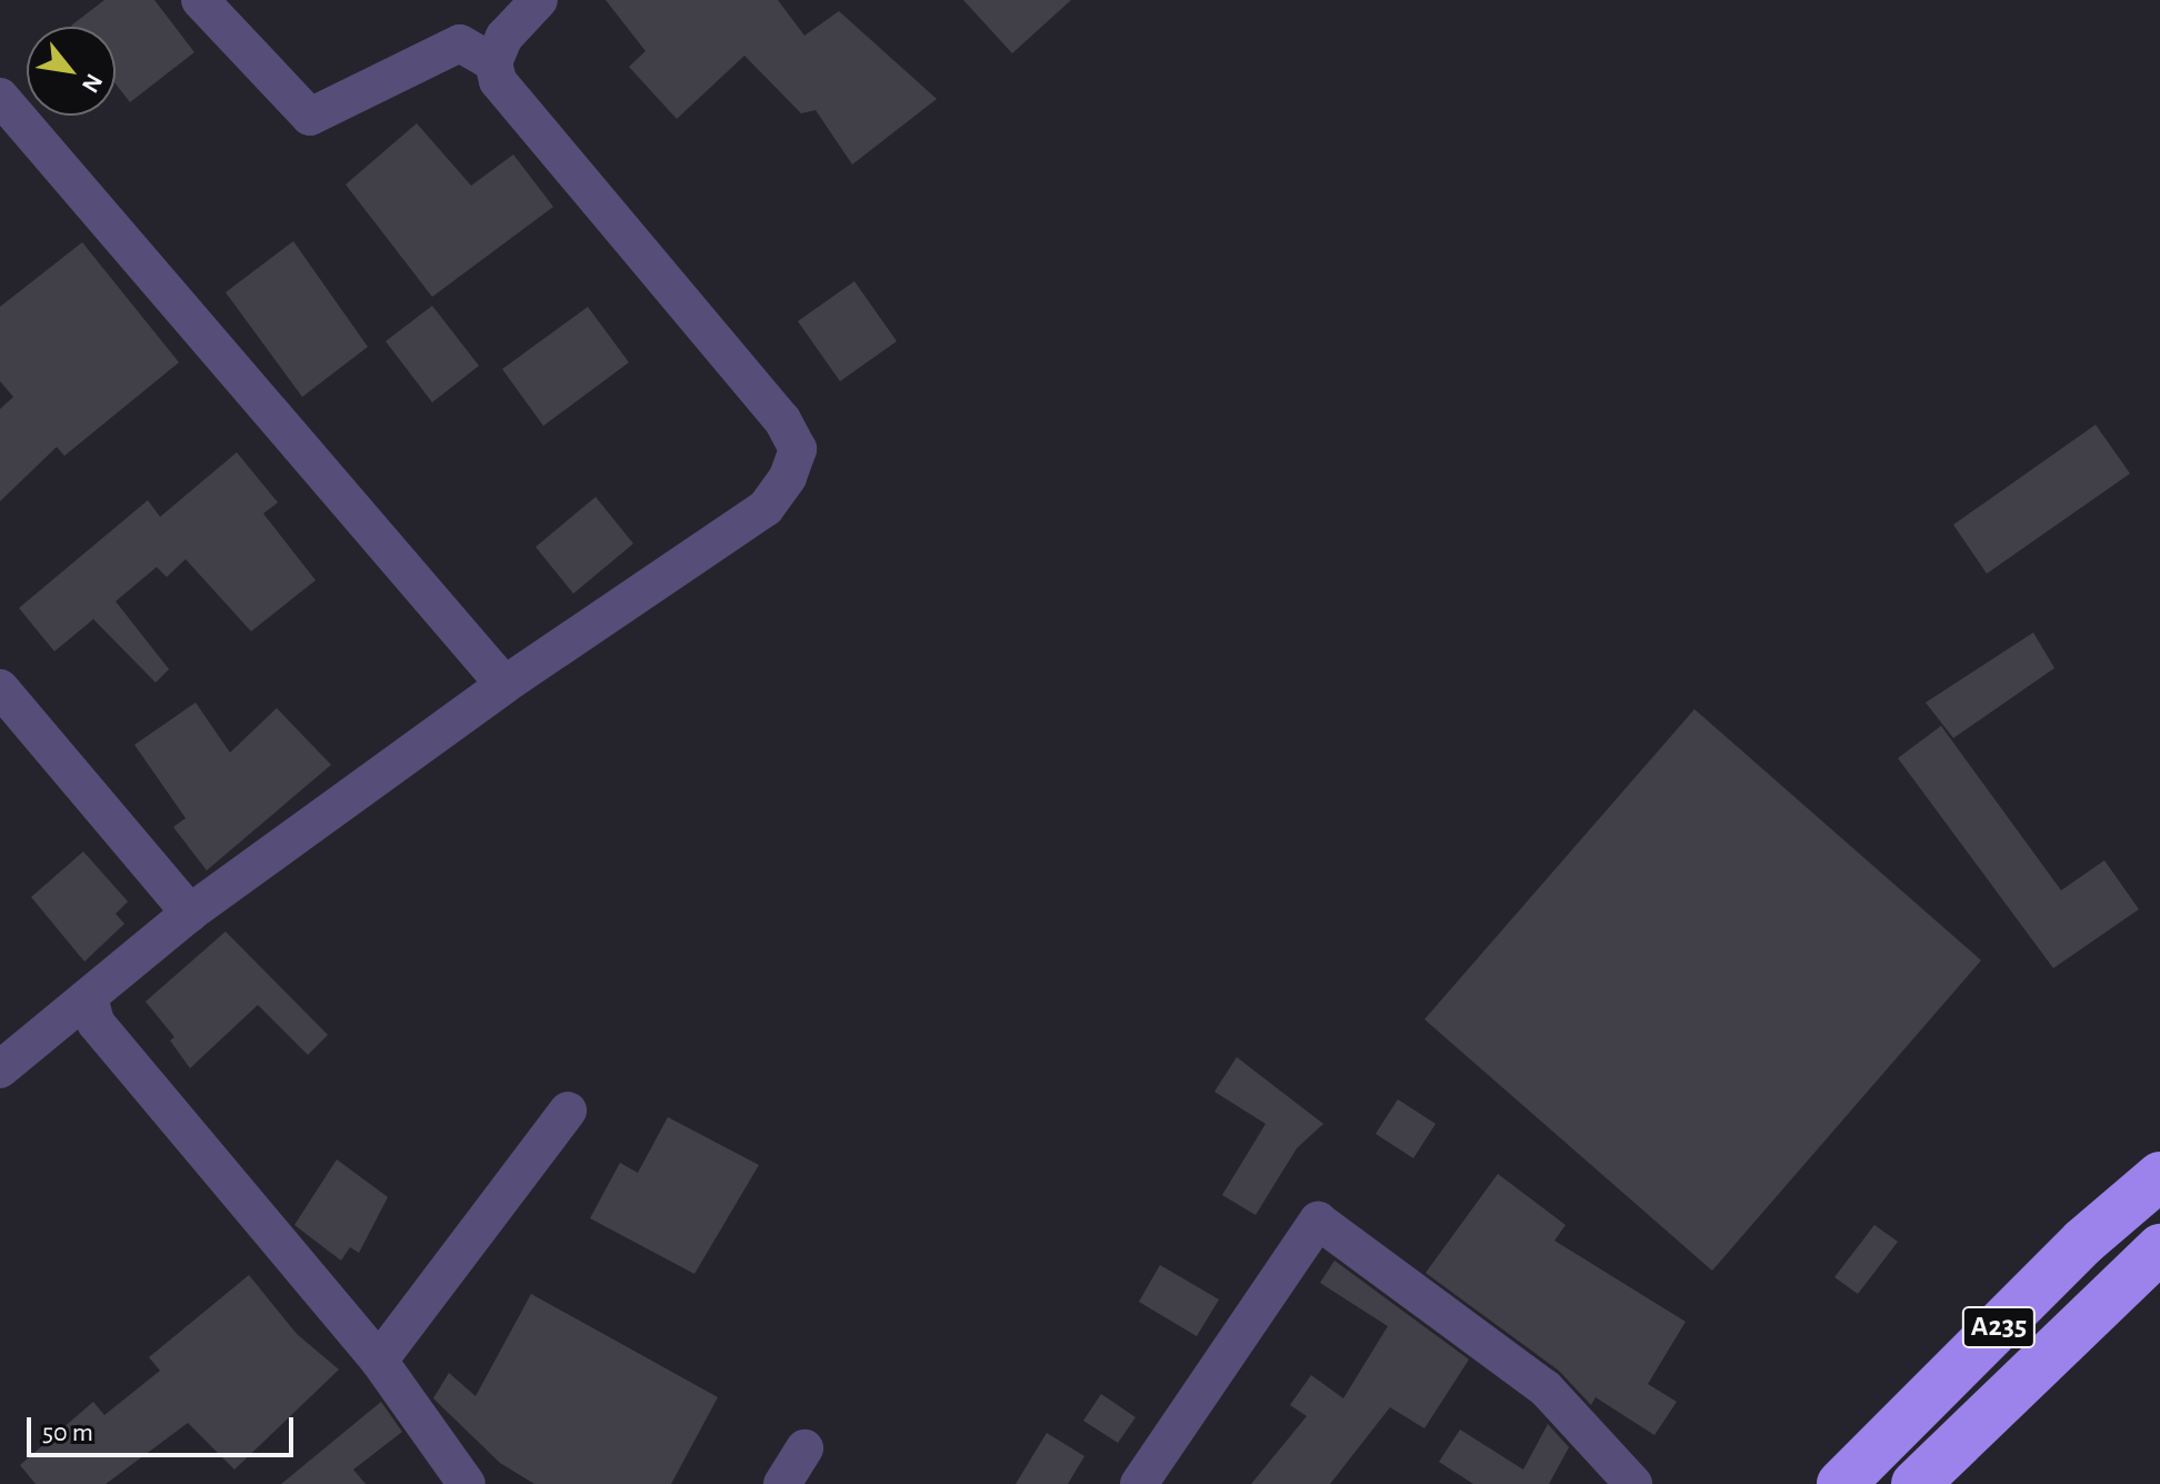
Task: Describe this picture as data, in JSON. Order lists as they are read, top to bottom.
{
  "streets": {
    "highway": ["A235"]
  },
  "scale_bar": "50 m",
  "north": "bottom right"
}
